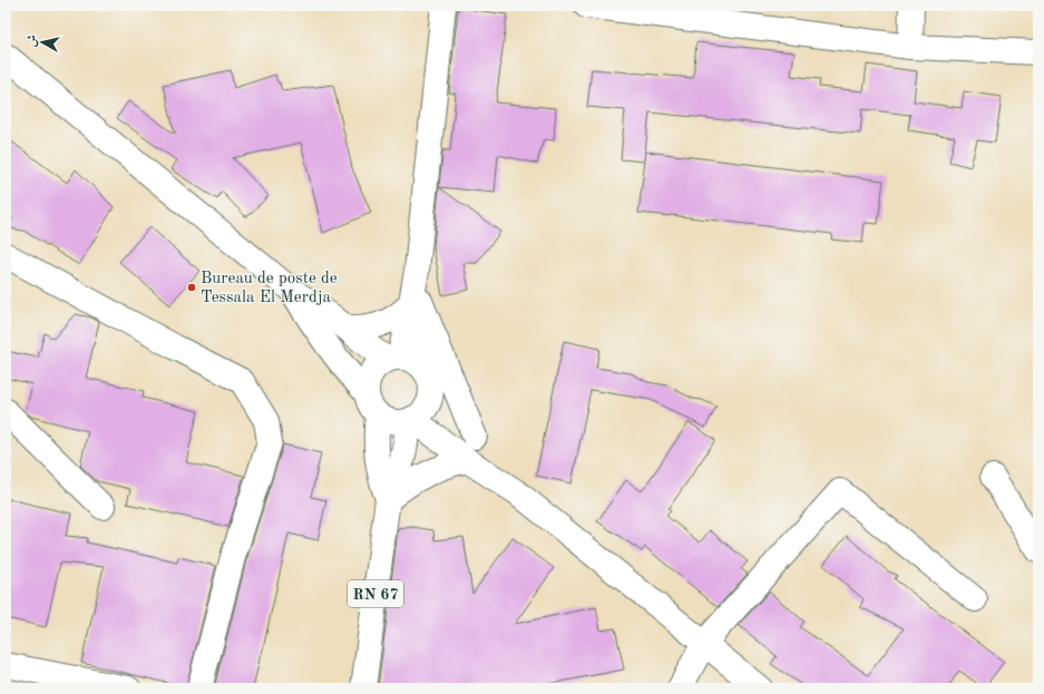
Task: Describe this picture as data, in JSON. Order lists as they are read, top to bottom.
{
  "streets": {
    "street": ["RN 67"]
  },
  "places": ["Bureau de poste de Tessala El Merdja"],
  "north": "left"
}
